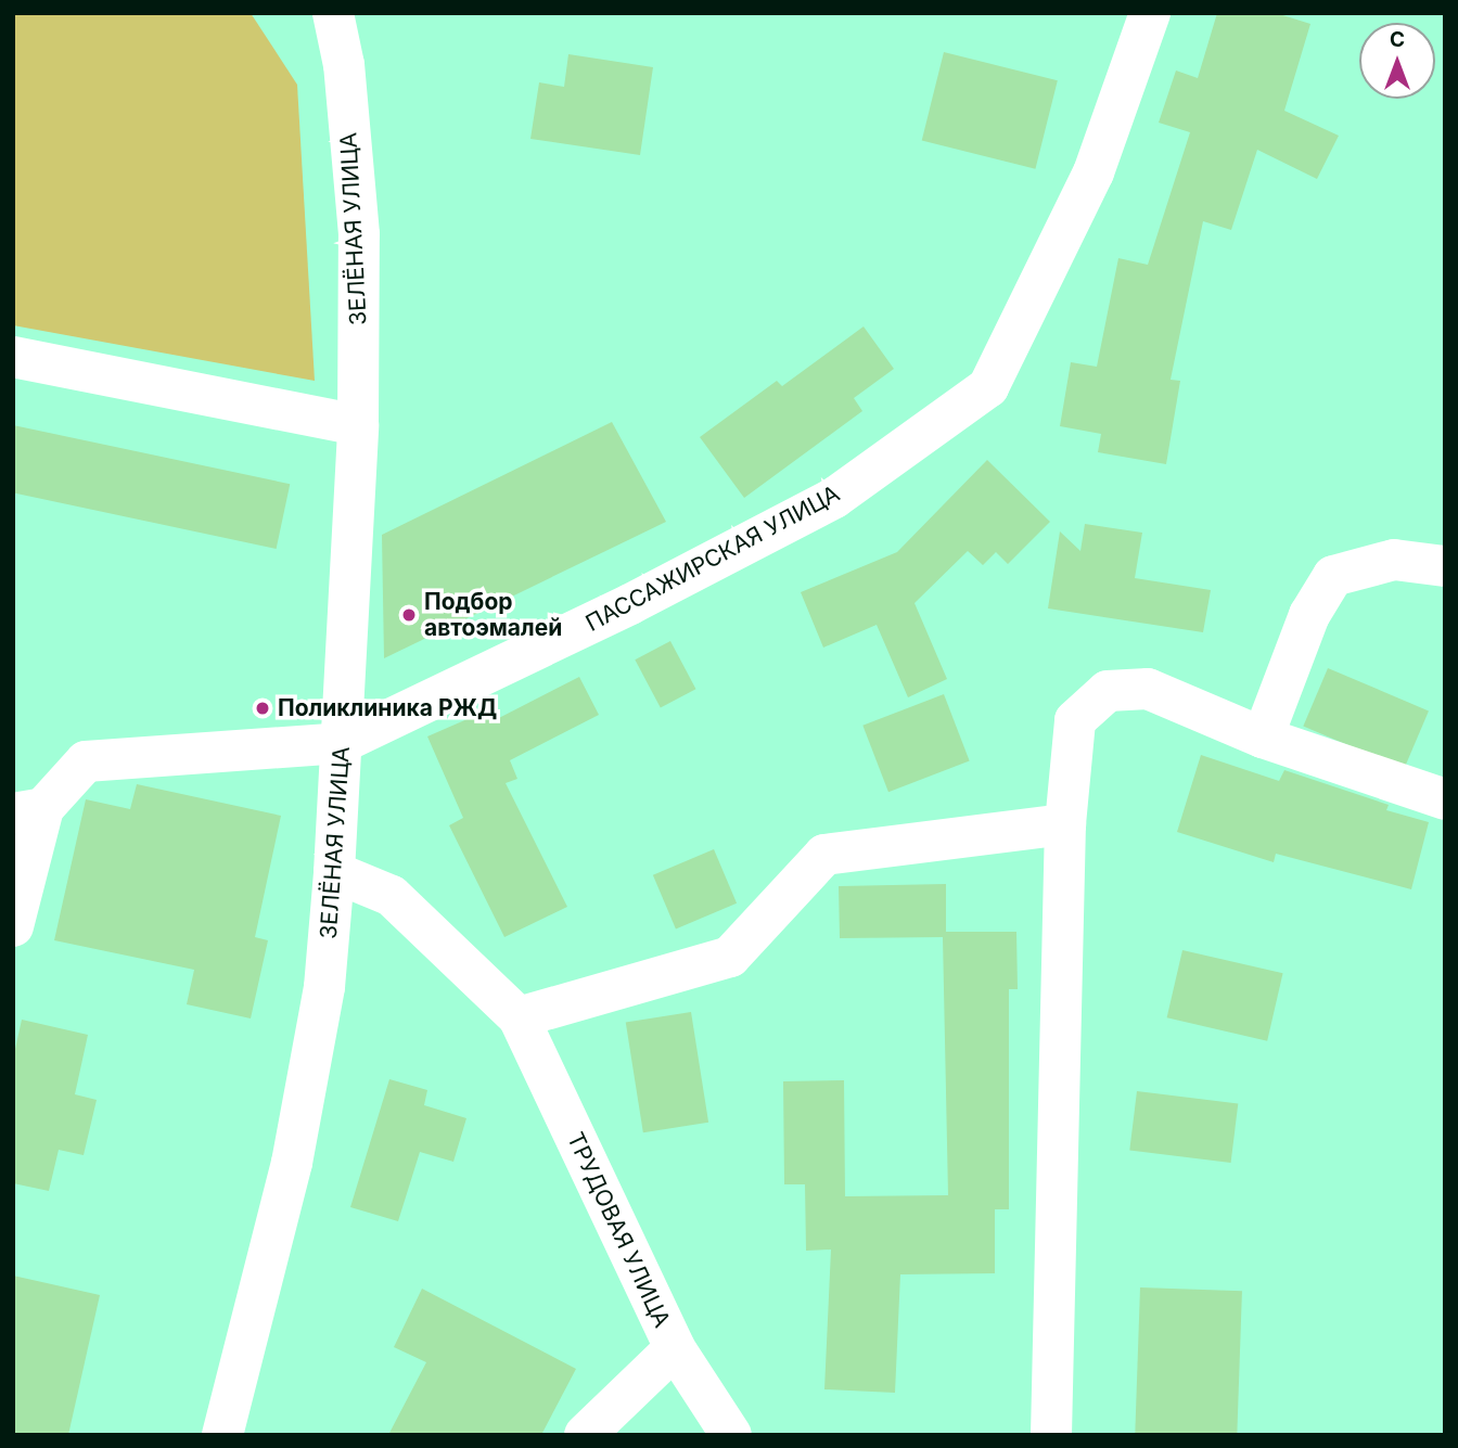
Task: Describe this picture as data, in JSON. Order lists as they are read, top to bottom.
{
  "streets": {
    "street": ["ЗЕЛЁНАЯ УЛИЦА", "ПАССАЖИРСКАЯ УЛИЦА", "ТРУДОВАЯ УЛИЦА"]
  },
  "crossings": [
    ["ЗЕЛЁНАЯ УЛИЦА", "ПАССАЖИРСКАЯ УЛИЦА"]
  ],
  "places": ["Подбор автоэмалей", "Поликлиника РЖД"],
  "north": "top"
}
